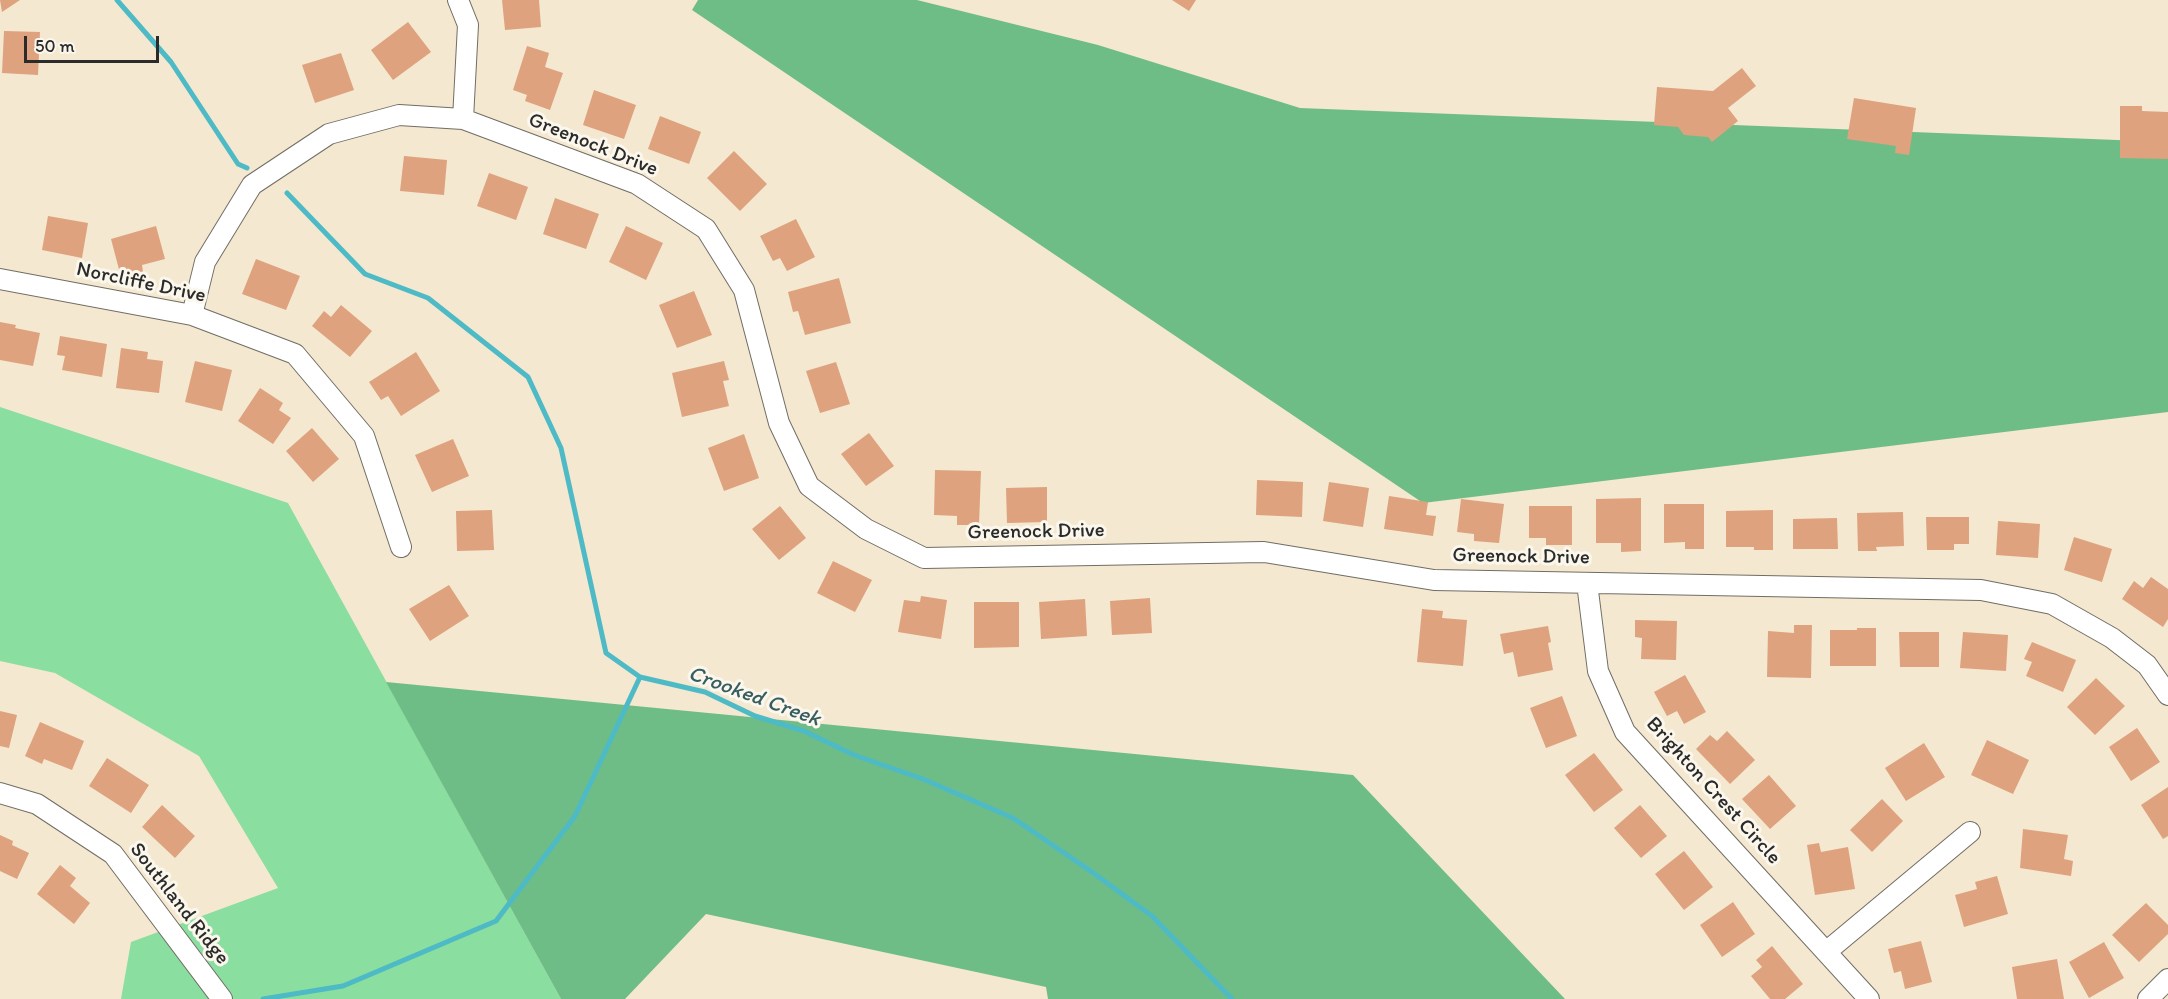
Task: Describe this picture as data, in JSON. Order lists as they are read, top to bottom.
{
  "streets": {
    "street": [
      "Greenock Drive",
      "Norcliffe Drive",
      "Brighton Crest Circle",
      "Southland Ridge"
    ]
  },
  "crossings": [
    ["Greenock Drive", "Norcliffe Drive"],
    ["Greenock Drive", "Brighton Crest Circle"]
  ],
  "water": ["Crooked Creek"],
  "scale_bar": "50 m"
}
